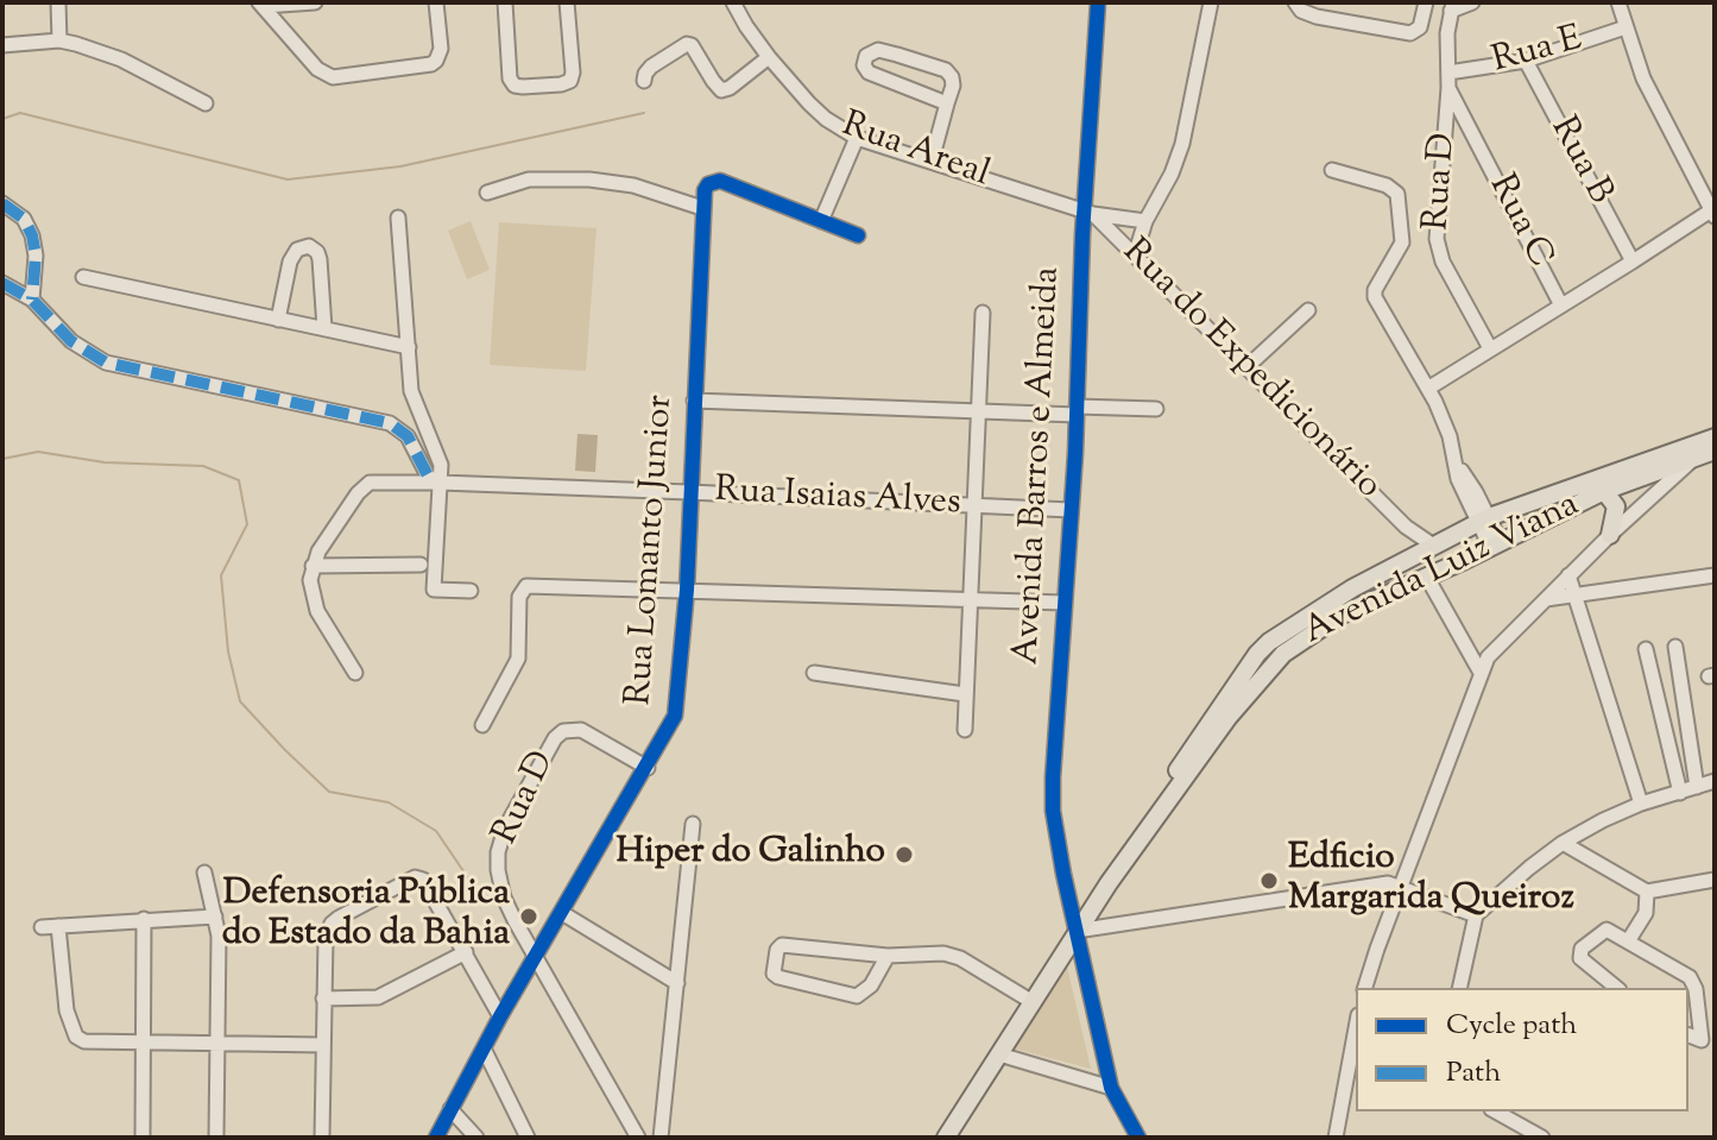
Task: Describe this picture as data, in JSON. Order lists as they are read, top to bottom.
{
  "streets": {
    "main road": ["Avenida Luiz Viana"],
    "street": [
      "Rua E",
      "Rua Areal",
      "Rua B",
      "Rua D",
      "Rua C",
      "Rua do Expedicionário",
      "Avenida Barros e Almeida",
      "Rua Isaias Alves",
      "Rua Lomanto Junior"
    ]
  },
  "crossings": [
    ["Rua E", "Rua B"],
    ["Rua E", "Rua D"],
    ["Rua E", "Rua C"],
    ["Rua Areal", "Rua do Expedicionário"],
    ["Rua Areal", "Avenida Barros e Almeida"],
    ["Rua D", "Rua C"],
    ["Rua D", "Rua Lomanto Junior"],
    ["Rua do Expedicionário", "Avenida Barros e Almeida"],
    ["Rua do Expedicionário", "Avenida Luiz Viana"],
    ["Avenida Barros e Almeida", "Rua Isaias Alves"],
    ["Avenida Barros e Almeida", "Avenida Luiz Viana"],
    ["Rua Isaias Alves", "Rua Lomanto Junior"]
  ],
  "places": ["Hiper do Galinho", "Edficio Margarida Queiroz", "Defensoria Pública do Estado da Bahia"],
  "legend": ["Cycle path", "Path"]
}
